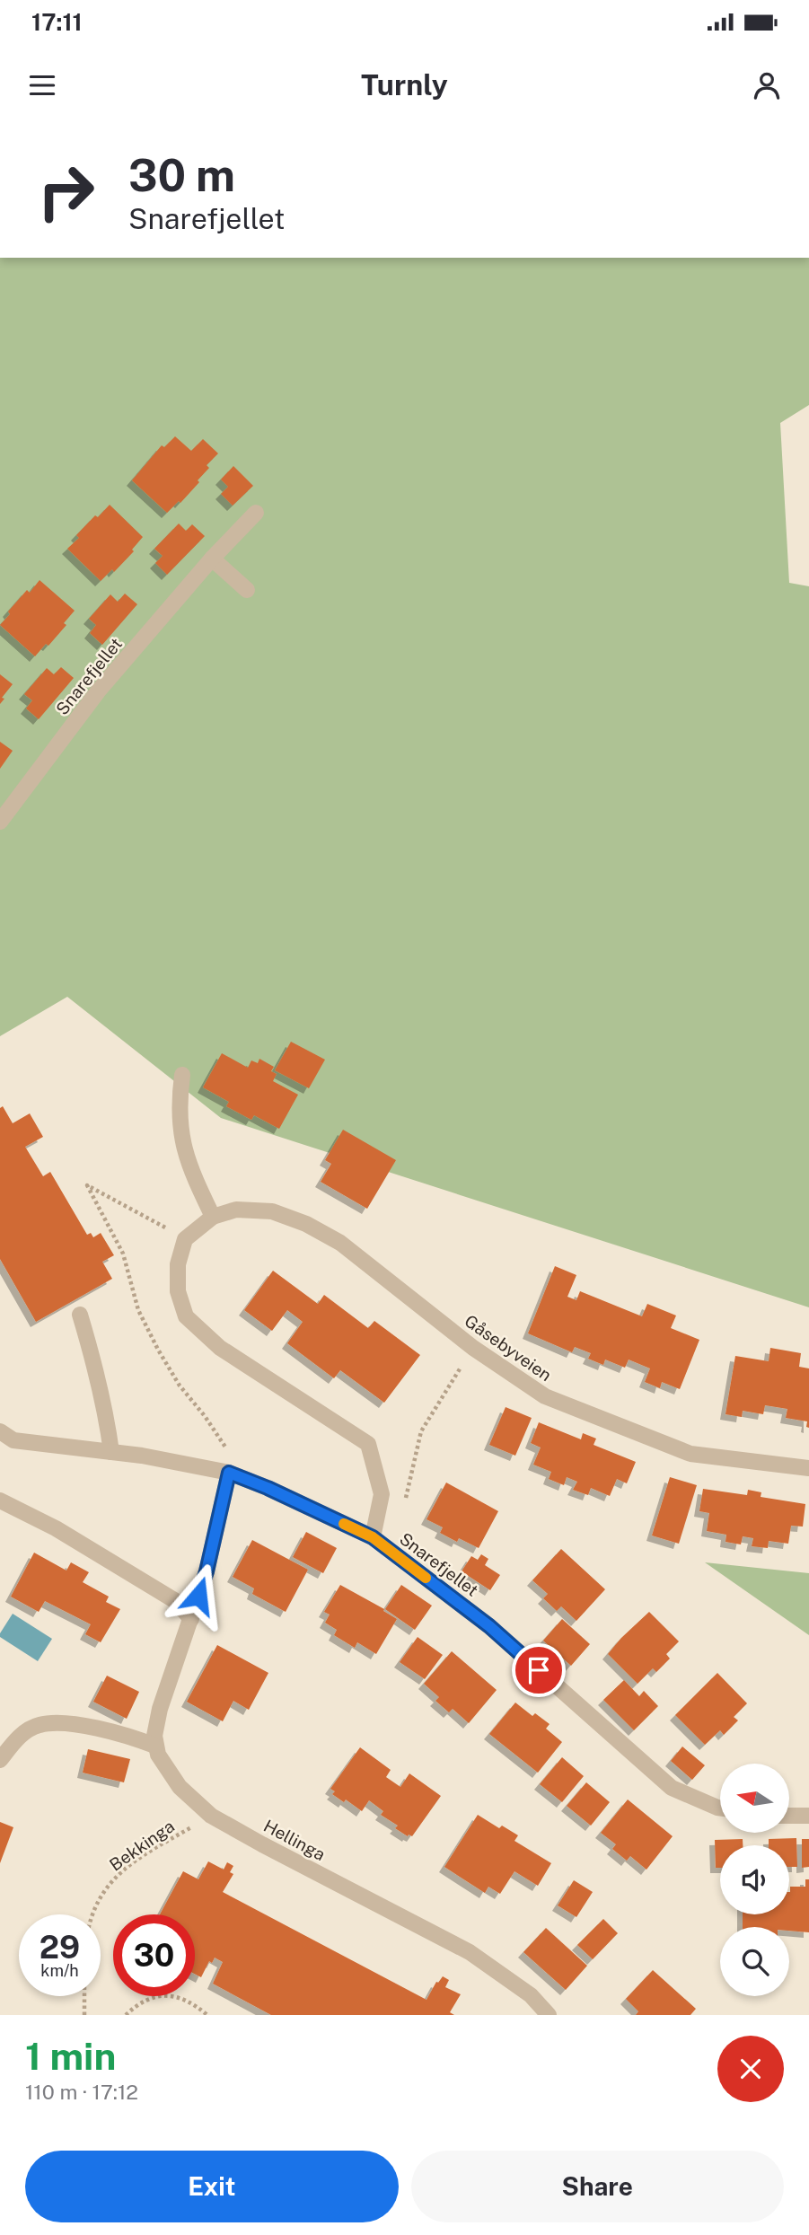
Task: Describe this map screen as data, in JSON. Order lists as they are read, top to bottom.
{
  "streets": {
    "street": ["Snarefjellet", "Gåsebyveien", "Hellinga"],
    "path": ["Bekkinga"]
  },
  "crossings": [
    ["Hellinga", "Bekkinga"]
  ],
  "north": "left",
  "page": {
    "status": "17:11",
    "header": "Turnly",
    "turn": ["30 m", "Snarefjellet"],
    "speed": "29 km/h",
    "limit": "30",
    "heading": ["1 min", "110 m · 17:12"],
    "buttons": ["Exit", "Share"]
  }
}
